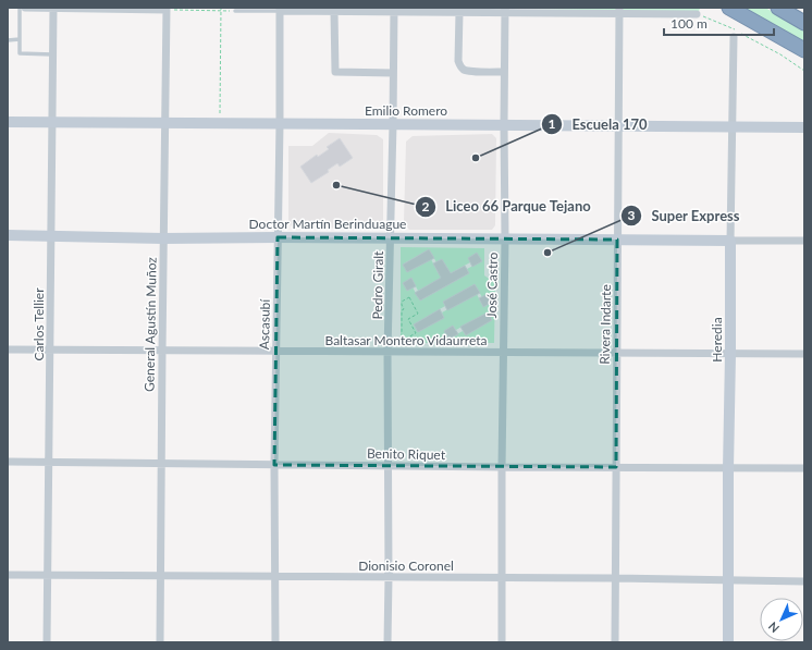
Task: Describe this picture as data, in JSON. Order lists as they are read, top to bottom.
{
  "streets": {
    "street": [
      "Emilio Romero",
      "Doctor Martín Berinduague",
      "Pedro Giralt",
      "José Castro",
      "Carlos Tellier",
      "General Agustín Muñoz",
      "Ascasubí",
      "Rivera Indarte",
      "Baltasar Montero Vidaurreta",
      "Heredia",
      "Benito Riquet",
      "Dionisio Coronel"
    ]
  },
  "crossings": [
    ["Emilio Romero", "Pedro Giralt"],
    ["Emilio Romero", "José Castro"],
    ["Emilio Romero", "Carlos Tellier"],
    ["Emilio Romero", "General Agustín Muñoz"],
    ["Emilio Romero", "Ascasubí"],
    ["Emilio Romero", "Rivera Indarte"],
    ["Emilio Romero", "Heredia"],
    ["Doctor Martín Berinduague", "Pedro Giralt"],
    ["Doctor Martín Berinduague", "José Castro"],
    ["Doctor Martín Berinduague", "Carlos Tellier"],
    ["Doctor Martín Berinduague", "General Agustín Muñoz"],
    ["Doctor Martín Berinduague", "Ascasubí"],
    ["Doctor Martín Berinduague", "Rivera Indarte"],
    ["Doctor Martín Berinduague", "Heredia"],
    ["Pedro Giralt", "Baltasar Montero Vidaurreta"],
    ["Pedro Giralt", "Benito Riquet"],
    ["Pedro Giralt", "Dionisio Coronel"],
    ["José Castro", "Baltasar Montero Vidaurreta"],
    ["José Castro", "Benito Riquet"],
    ["José Castro", "Dionisio Coronel"],
    ["Carlos Tellier", "Baltasar Montero Vidaurreta"],
    ["Carlos Tellier", "Benito Riquet"],
    ["Carlos Tellier", "Dionisio Coronel"],
    ["General Agustín Muñoz", "Baltasar Montero Vidaurreta"],
    ["General Agustín Muñoz", "Benito Riquet"],
    ["General Agustín Muñoz", "Dionisio Coronel"],
    ["Ascasubí", "Baltasar Montero Vidaurreta"],
    ["Ascasubí", "Benito Riquet"],
    ["Ascasubí", "Dionisio Coronel"],
    ["Rivera Indarte", "Baltasar Montero Vidaurreta"],
    ["Rivera Indarte", "Benito Riquet"],
    ["Rivera Indarte", "Dionisio Coronel"],
    ["Baltasar Montero Vidaurreta", "Heredia"],
    ["Heredia", "Benito Riquet"],
    ["Heredia", "Dionisio Coronel"]
  ],
  "places": ["Escuela 170", "Liceo 66 Parque Tejano", "Super Express"],
  "scale_bar": "100 m",
  "north": "bottom left"
}
